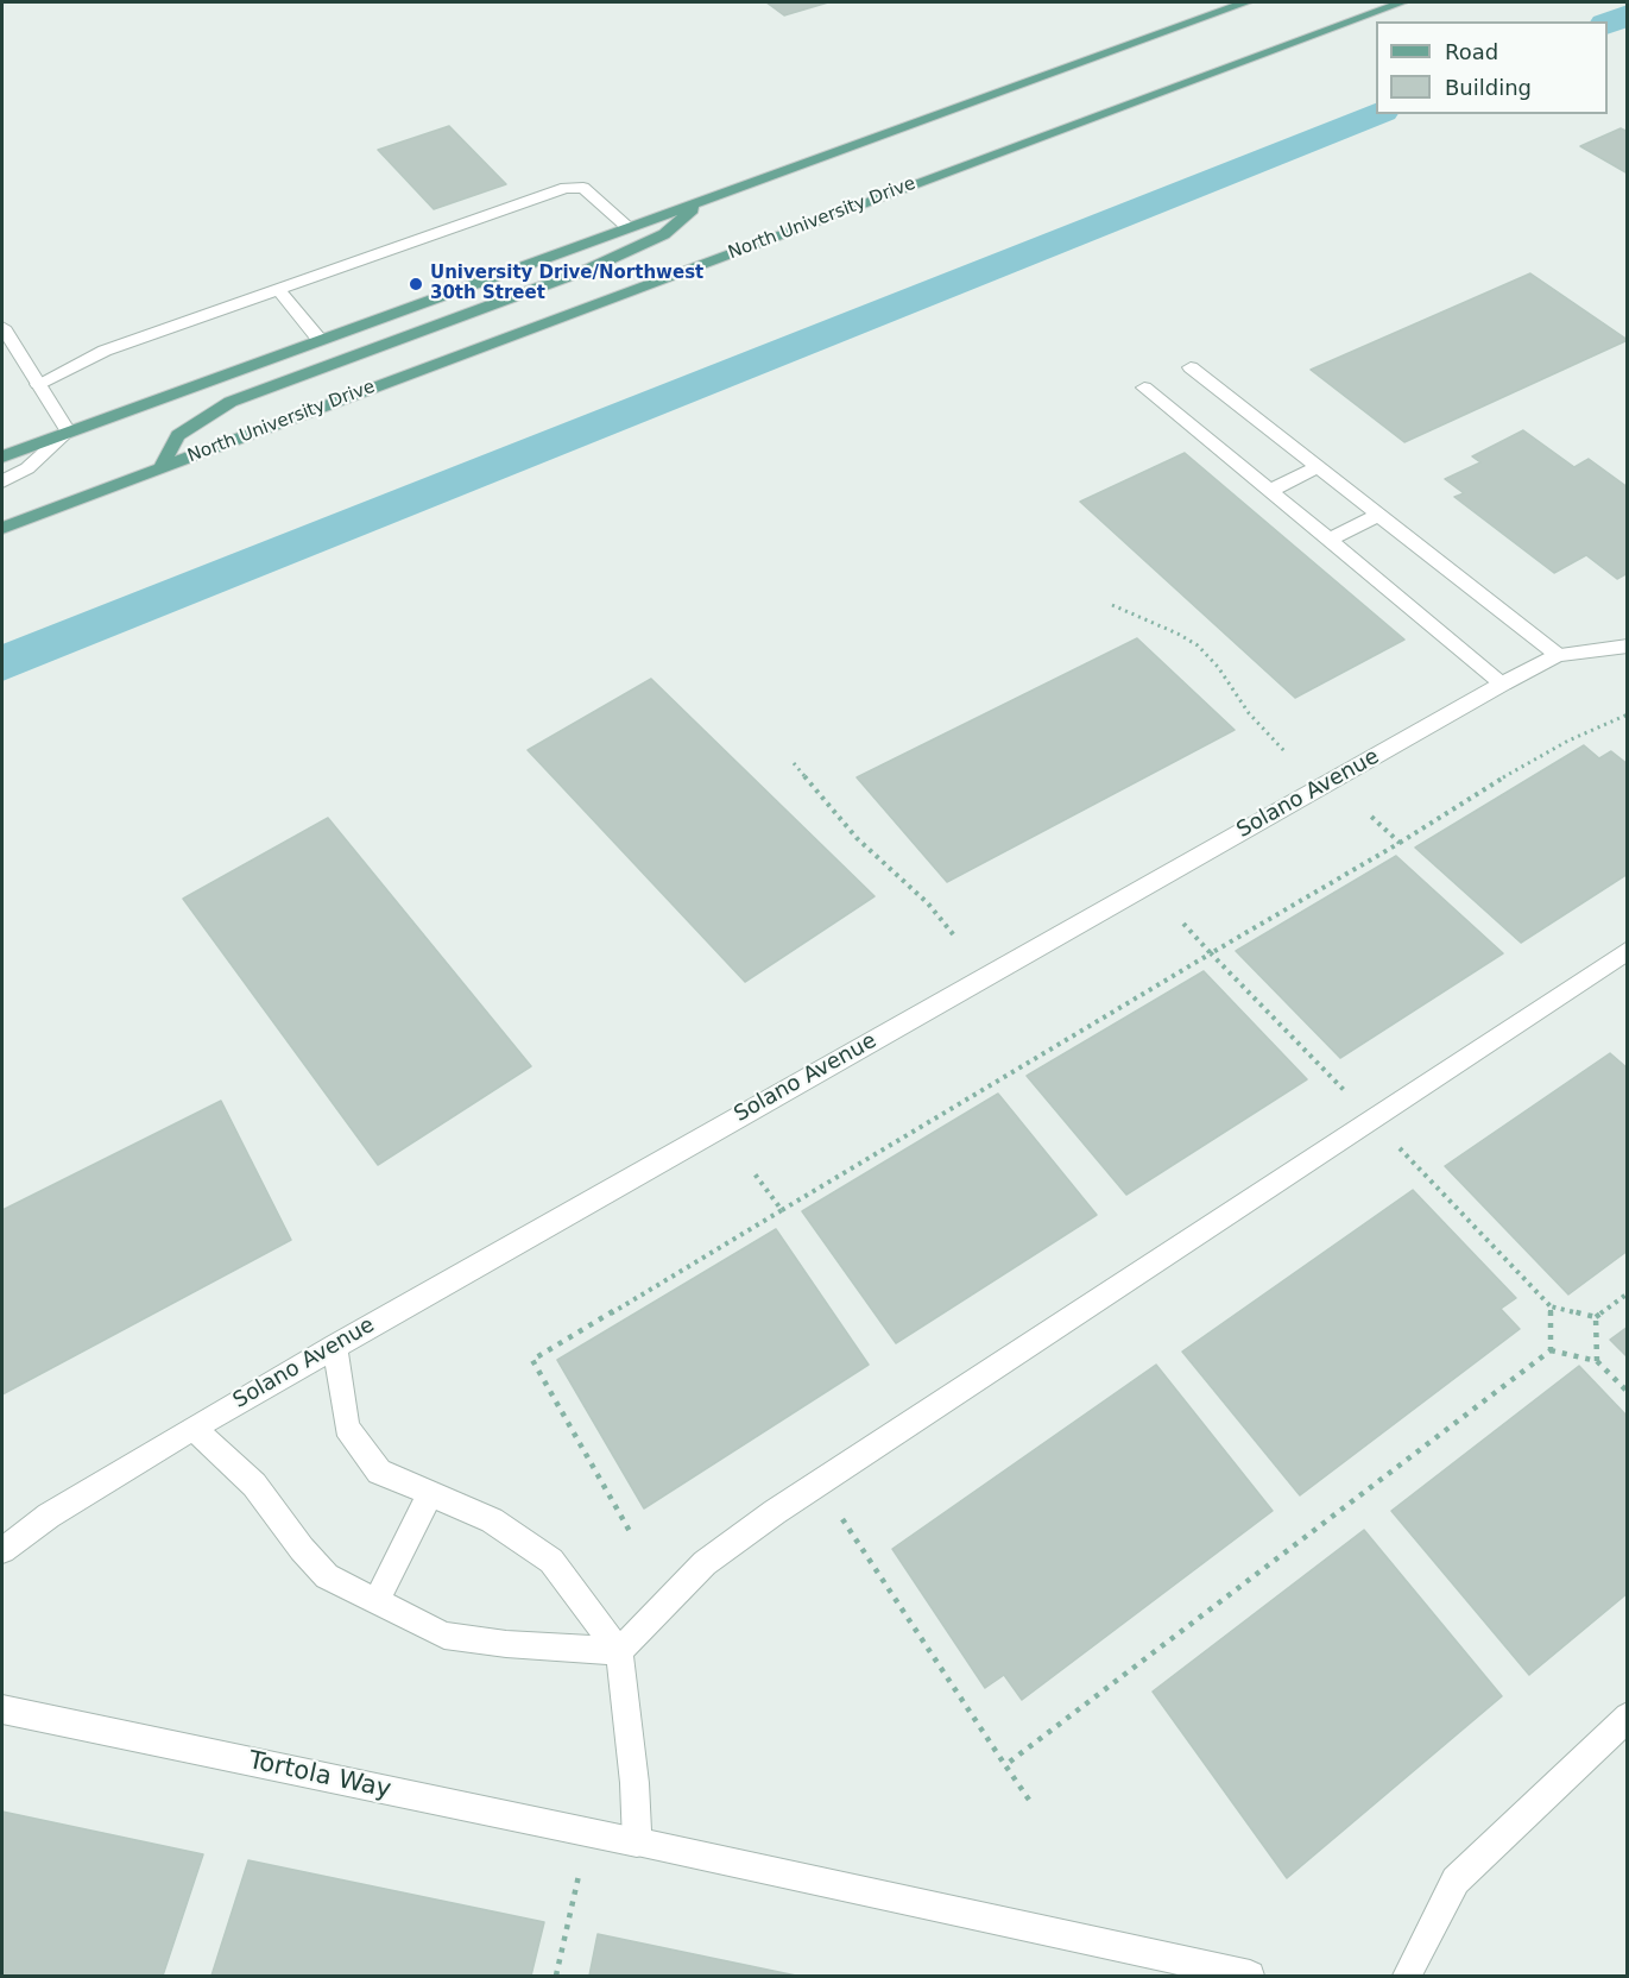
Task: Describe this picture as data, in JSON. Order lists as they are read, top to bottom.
{
  "streets": {
    "main road": ["North University Drive"],
    "street": ["Solano Avenue", "Tortola Way"]
  },
  "places": ["University Drive/Northwest 30th Street"],
  "legend": ["Road", "Building"]
}
